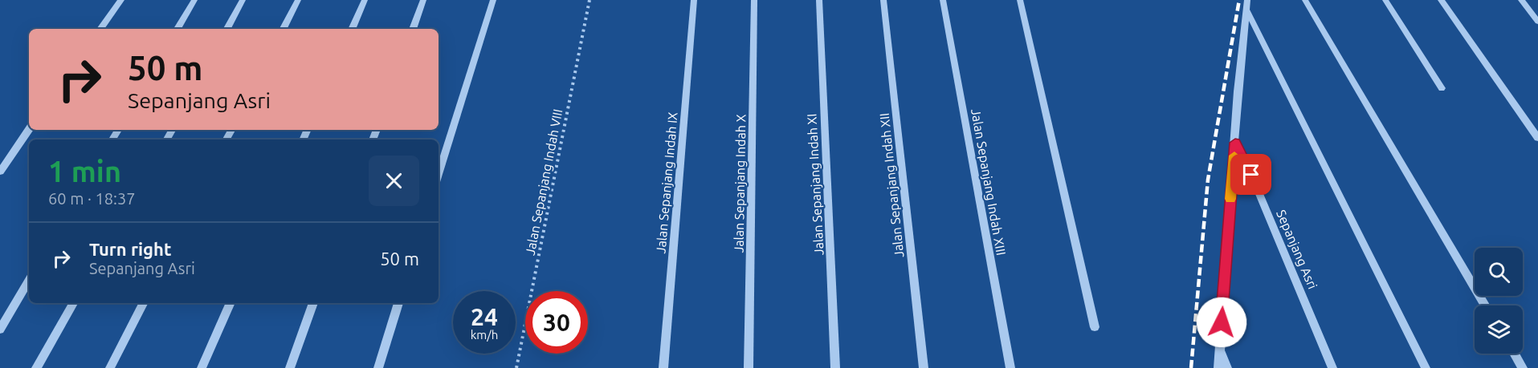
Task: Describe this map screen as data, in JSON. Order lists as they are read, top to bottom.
{
  "streets": {
    "street": [
      "Jalan Sepanjang Indah XIII",
      "Jalan Sepanjang Indah IX",
      "Jalan Sepanjang Indah X",
      "Jalan Sepanjang Indah XI",
      "Jalan Sepanjang Indah XII",
      "Sepanjang Asri"
    ],
    "path": ["Jalan Sepanjang Indah VIII"]
  },
  "page": {
    "turn": ["50 m", "Sepanjang Asri"],
    "heading": ["1 min", "60 m · 18:37"],
    "list": [
      {
        "name": "Turn right",
        "note": "Sepanjang Asri",
        "value": "50 m"
      }
    ],
    "speed": "24 km/h",
    "limit": "30"
  }
}
